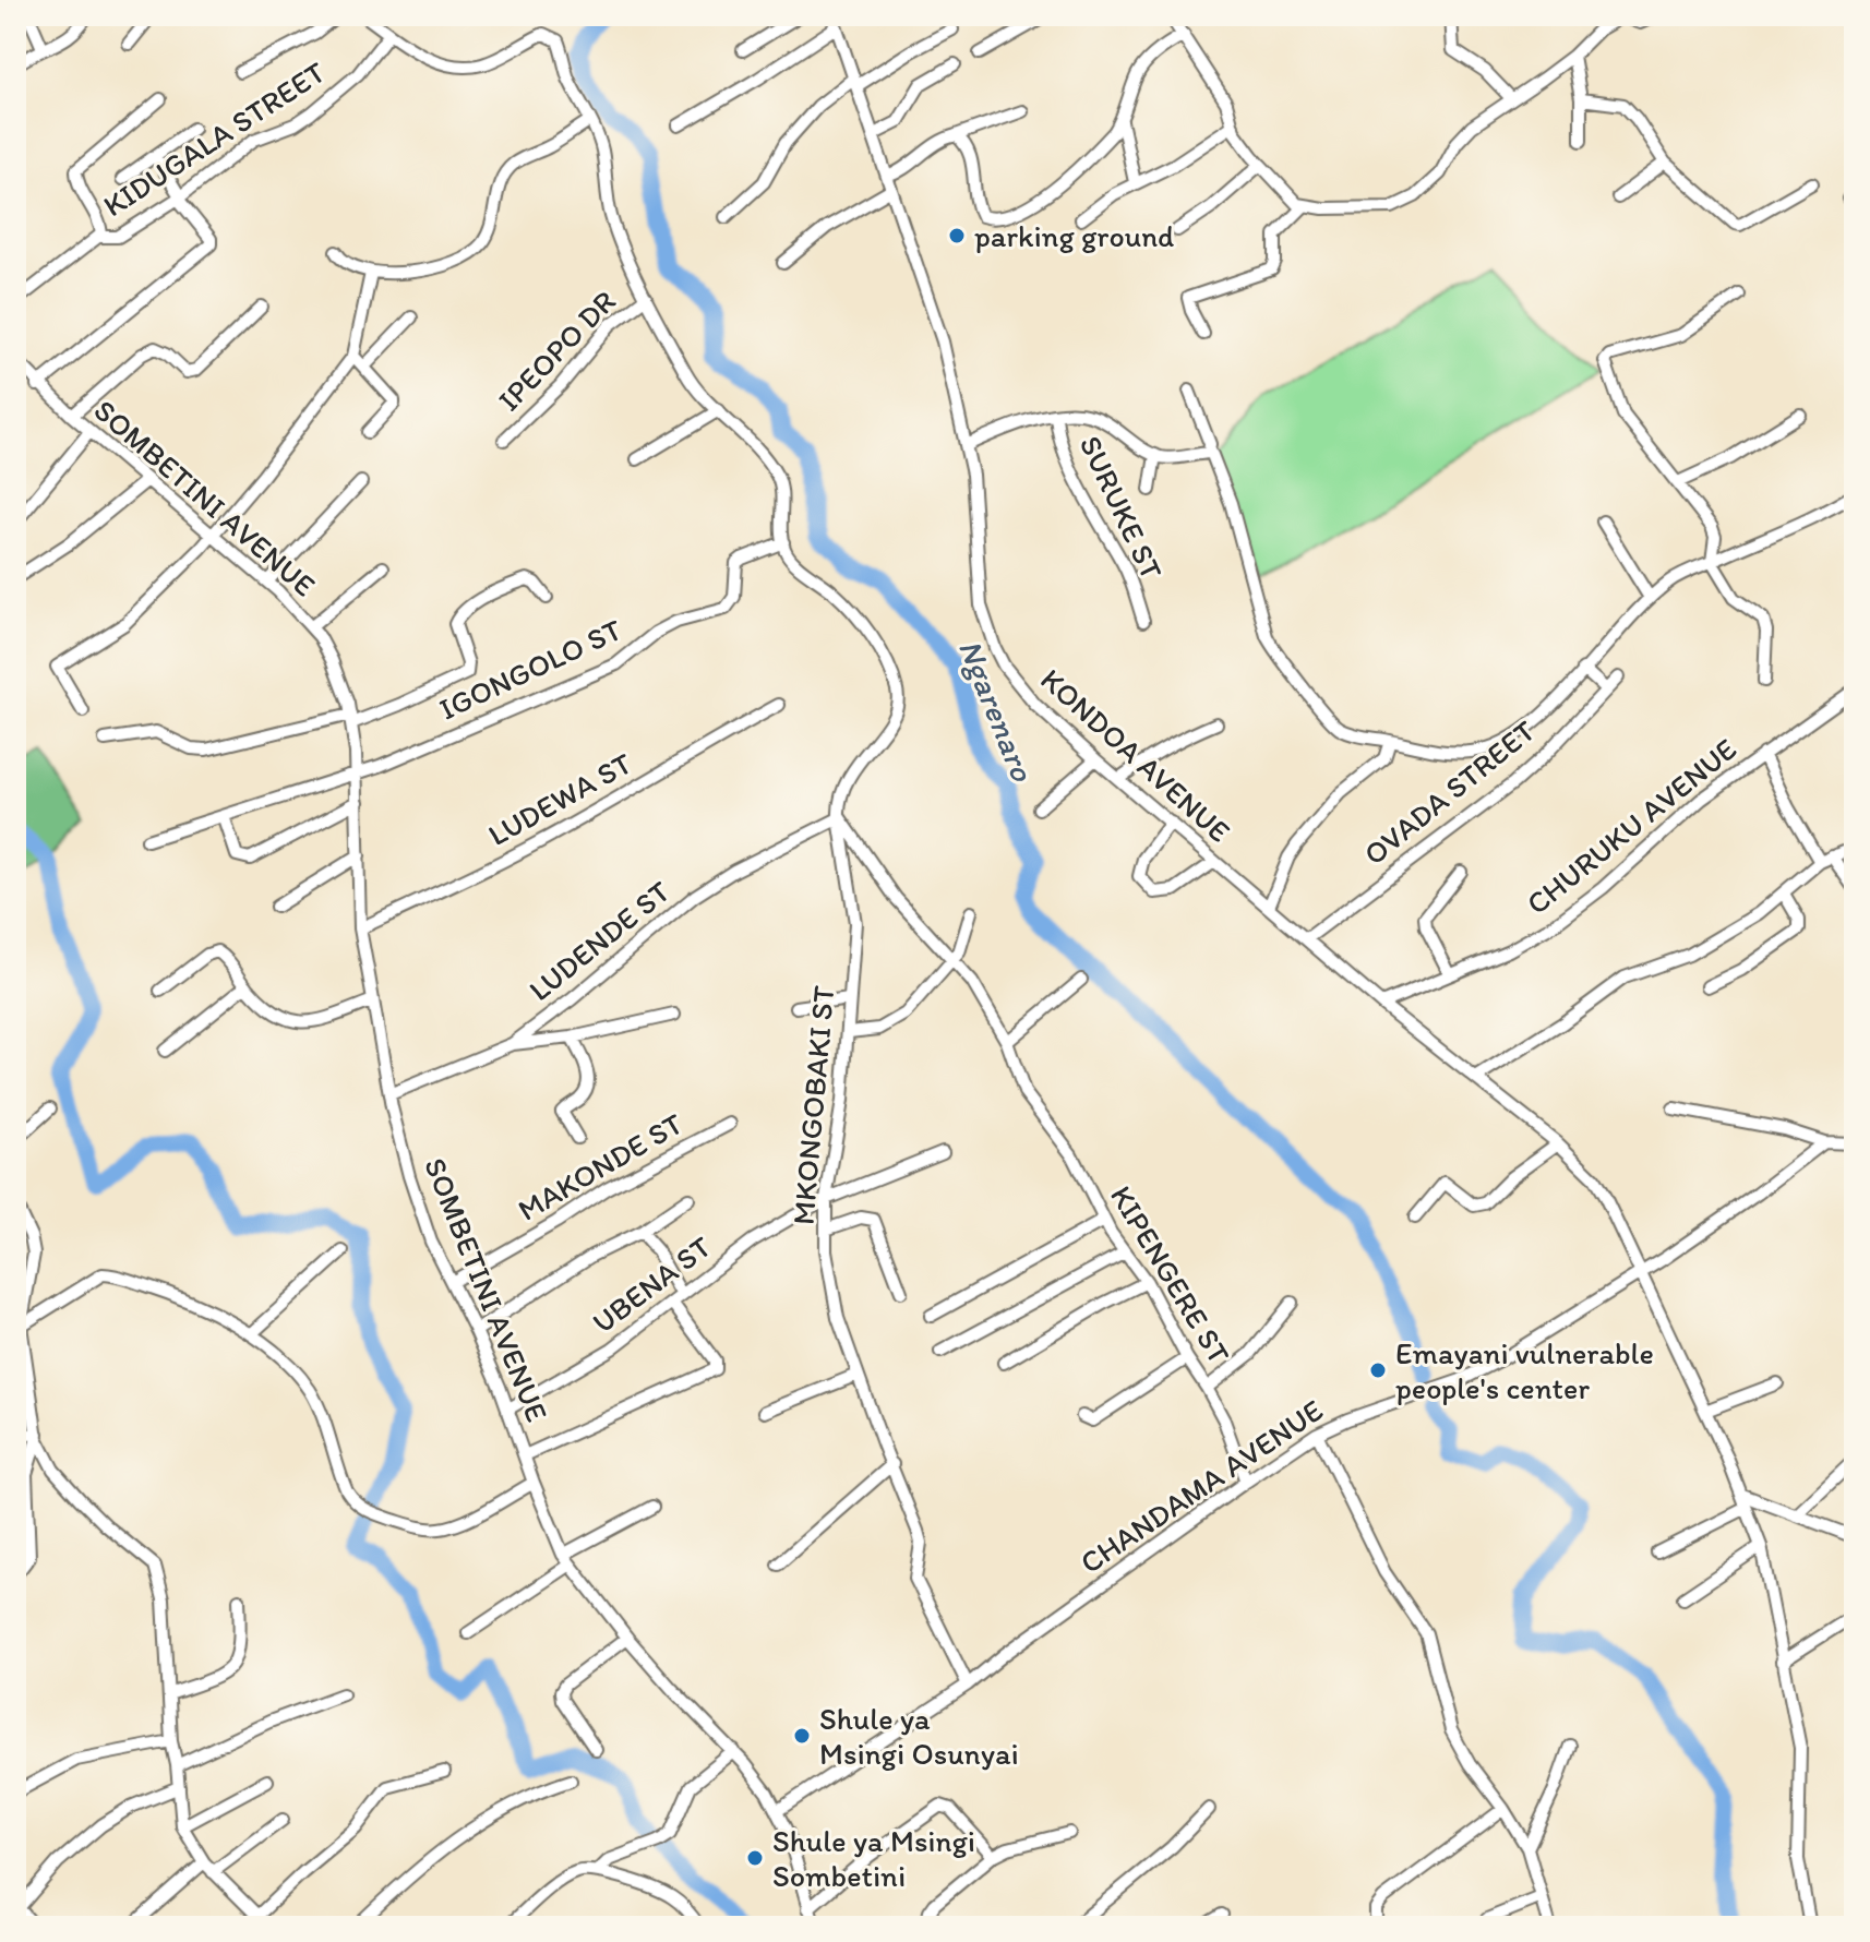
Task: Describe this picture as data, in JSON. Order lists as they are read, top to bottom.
{
  "streets": {
    "street": [
      "KIDUGALA STREET",
      "IPEOPO DR",
      "SOMBETINI AVENUE",
      "SURUKE ST",
      "IGONGOLO ST",
      "KONDOA AVENUE",
      "OVADA STREET",
      "LUDEWA ST",
      "CHURUKU AVENUE",
      "LUDENDE ST",
      "MKONGOBAKI ST",
      "MAKONDE ST",
      "KIPENGERE ST",
      "UBENA ST",
      "CHANDAMA AVENUE"
    ]
  },
  "crossings": [
    ["SOMBETINI AVENUE", "IGONGOLO ST"],
    ["SOMBETINI AVENUE", "LUDEWA ST"],
    ["SOMBETINI AVENUE", "LUDENDE ST"],
    ["SOMBETINI AVENUE", "MAKONDE ST"],
    ["SOMBETINI AVENUE", "UBENA ST"],
    ["SOMBETINI AVENUE", "CHANDAMA AVENUE"],
    ["KONDOA AVENUE", "OVADA STREET"],
    ["KONDOA AVENUE", "CHURUKU AVENUE"],
    ["KONDOA AVENUE", "CHANDAMA AVENUE"],
    ["LUDENDE ST", "MKONGOBAKI ST"],
    ["LUDENDE ST", "KIPENGERE ST"],
    ["MKONGOBAKI ST", "KIPENGERE ST"],
    ["MKONGOBAKI ST", "UBENA ST"],
    ["MKONGOBAKI ST", "CHANDAMA AVENUE"],
    ["KIPENGERE ST", "CHANDAMA AVENUE"]
  ],
  "water": ["Ngarenaro"],
  "places": [
    "parking ground",
    "Emayani vulnerable people's center",
    "Shule ya Msingi Osunyai",
    "Shule ya Msingi Sombetini"
  ]
}
